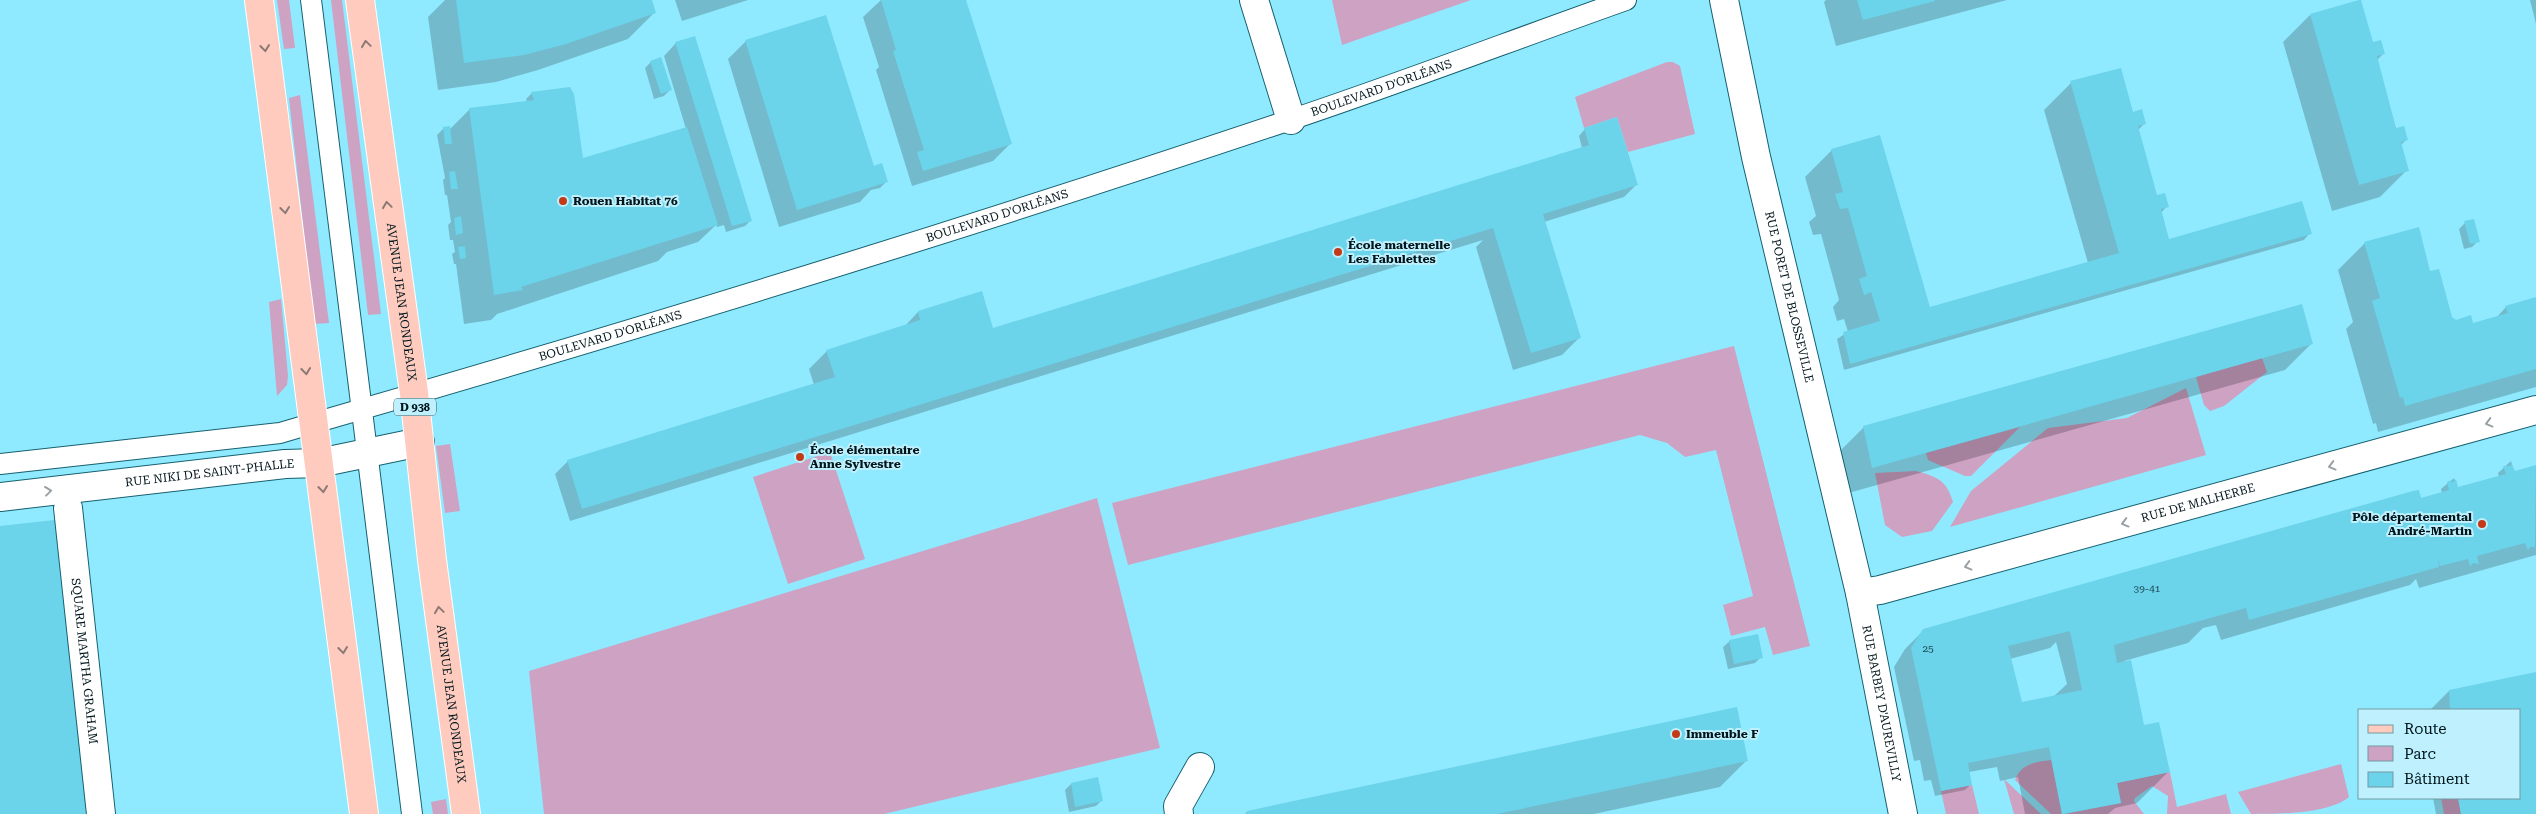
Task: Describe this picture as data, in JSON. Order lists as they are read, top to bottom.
{
  "streets": {
    "main road": ["AVENUE JEAN RONDEAUX", "D 938"],
    "street": [
      "RUE PORET DE BLOSSEVILLE",
      "RUE NIKI DE SAINT-PHALLE",
      "RUE DE MALHERBE",
      "SQUARE MARTHA GRAHAM",
      "RUE BARBEY D'AUREVILLY"
    ],
    "lane": ["BOULEVARD D'ORLÉANS"]
  },
  "crossings": [
    ["BOULEVARD D'ORLÉANS", "AVENUE JEAN RONDEAUX"],
    ["RUE PORET DE BLOSSEVILLE", "RUE DE MALHERBE"],
    ["RUE PORET DE BLOSSEVILLE", "RUE BARBEY D'AUREVILLY"],
    ["AVENUE JEAN RONDEAUX", "RUE NIKI DE SAINT-PHALLE"],
    ["RUE DE MALHERBE", "RUE BARBEY D'AUREVILLY"]
  ],
  "one_way": ["RUE NIKI DE SAINT-PHALLE", "RUE DE MALHERBE"],
  "places": [
    "Rouen Habitat 76",
    "École maternelle Les Fabulettes",
    "École élémentaire Anne Sylvestre",
    "Pôle départemental André-Martin",
    "Immeuble F"
  ],
  "house_numbers": ["39-41", "25"],
  "legend": ["Route", "Parc", "Bâtiment"]
}
